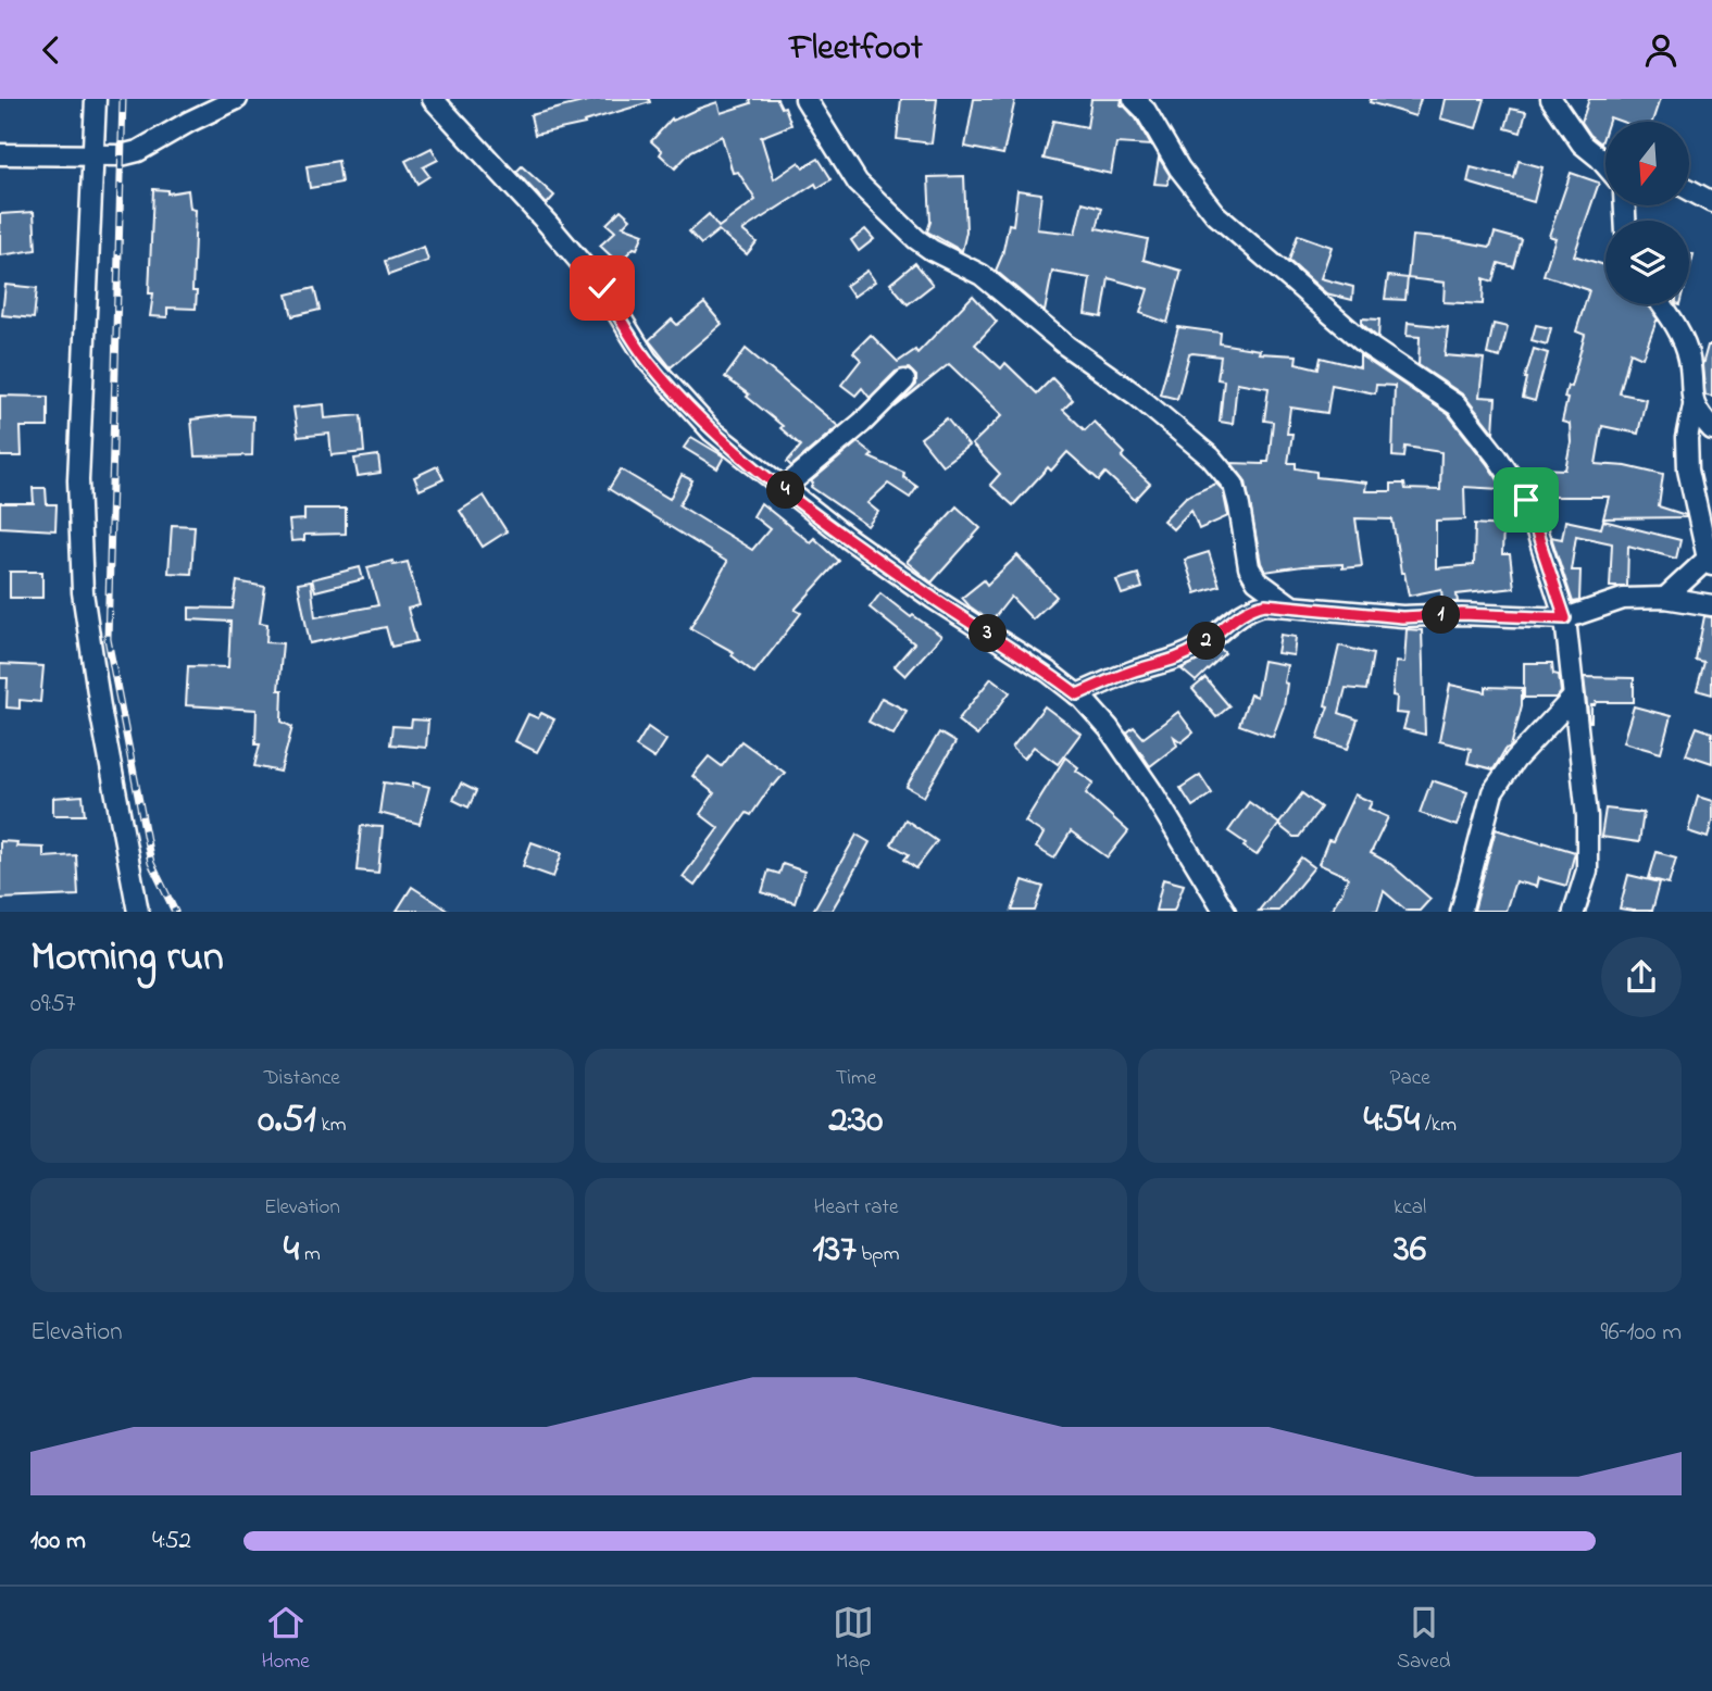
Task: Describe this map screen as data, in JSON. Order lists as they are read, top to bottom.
{
  "north": "bottom",
  "page": {
    "header": "Fleetfoot",
    "pins": [
      "4",
      "1",
      "3",
      "2"
    ],
    "heading": ["Morning run", "09:57"],
    "stats": [
      ["Distance", "0.51 km"],
      ["Time", "2:30"],
      ["Pace", "4:54 /km"],
      ["Elevation", "4 m"],
      ["Heart rate", "137 bpm"],
      ["kcal", "36"]
    ],
    "chart": ["Elevation", "96–100 m"],
    "list": [
      {
        "name": "100 m",
        "note": "4:52"
      }
    ],
    "tabs": ["Home", "Map", "Saved"]
  }
}
